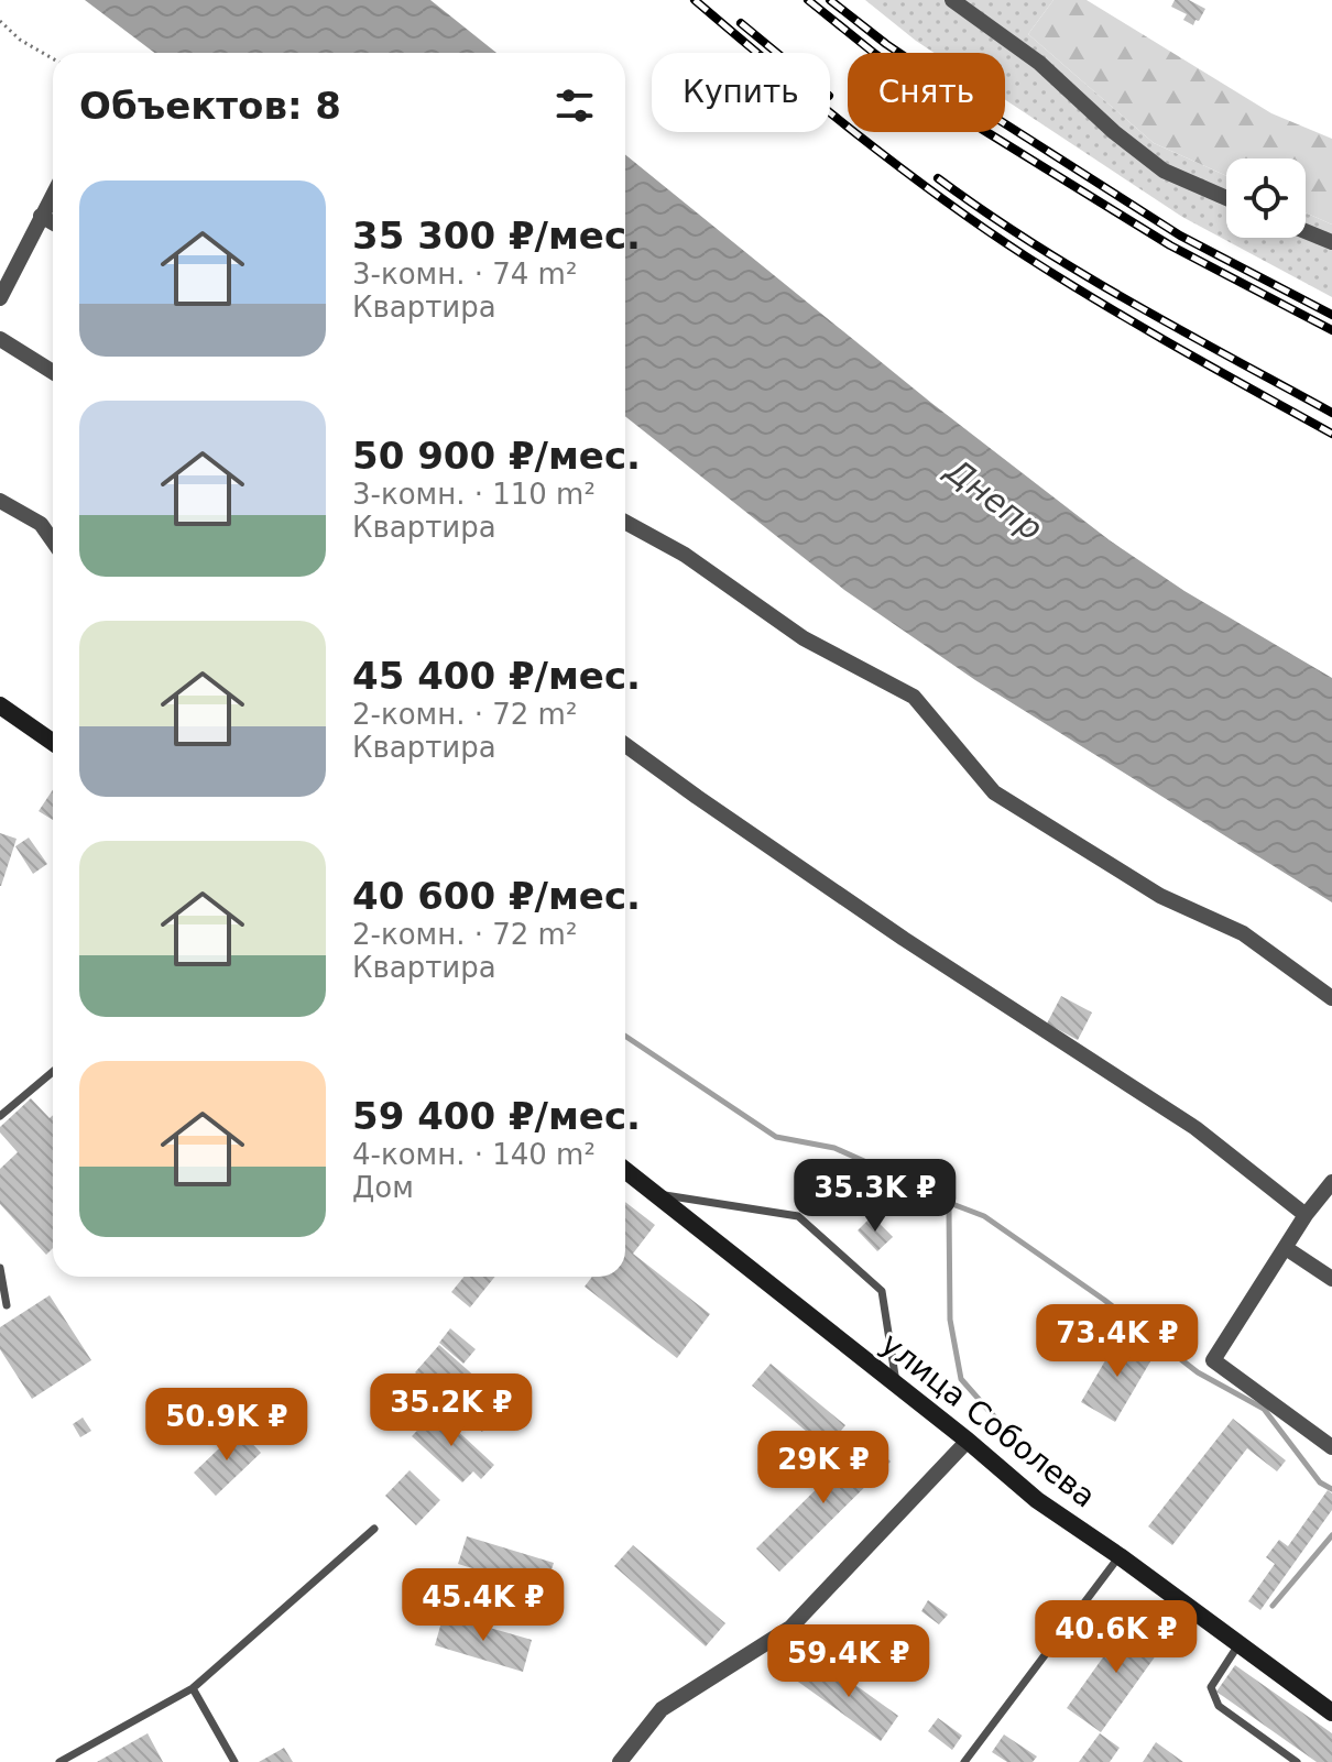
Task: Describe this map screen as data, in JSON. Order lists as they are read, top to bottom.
{
  "streets": {
    "street": ["улица Соболева"]
  },
  "water": ["Днепр"],
  "page": {
    "chip": ["Купить", "Снять"],
    "heading": "Объектов: 8",
    "list": [
      {
        "name": "35 300 ₽/мес.",
        "note": "3-комн. · 74 m² · Квартира"
      },
      {
        "name": "50 900 ₽/мес.",
        "note": "3-комн. · 110 m² · Квартира"
      },
      {
        "name": "45 400 ₽/мес.",
        "note": "2-комн. · 72 m² · Квартира"
      },
      {
        "name": "40 600 ₽/мес.",
        "note": "2-комн. · 72 m² · Квартира"
      },
      {
        "name": "59 400 ₽/мес.",
        "note": "4-комн. · 140 m² · Дом"
      }
    ],
    "price": [
      "35.3K ₽",
      "73.4K ₽",
      "35.2K ₽",
      "50.9K ₽",
      "29K ₽",
      "45.4K ₽",
      "40.6K ₽",
      "59.4K ₽"
    ]
  }
}
